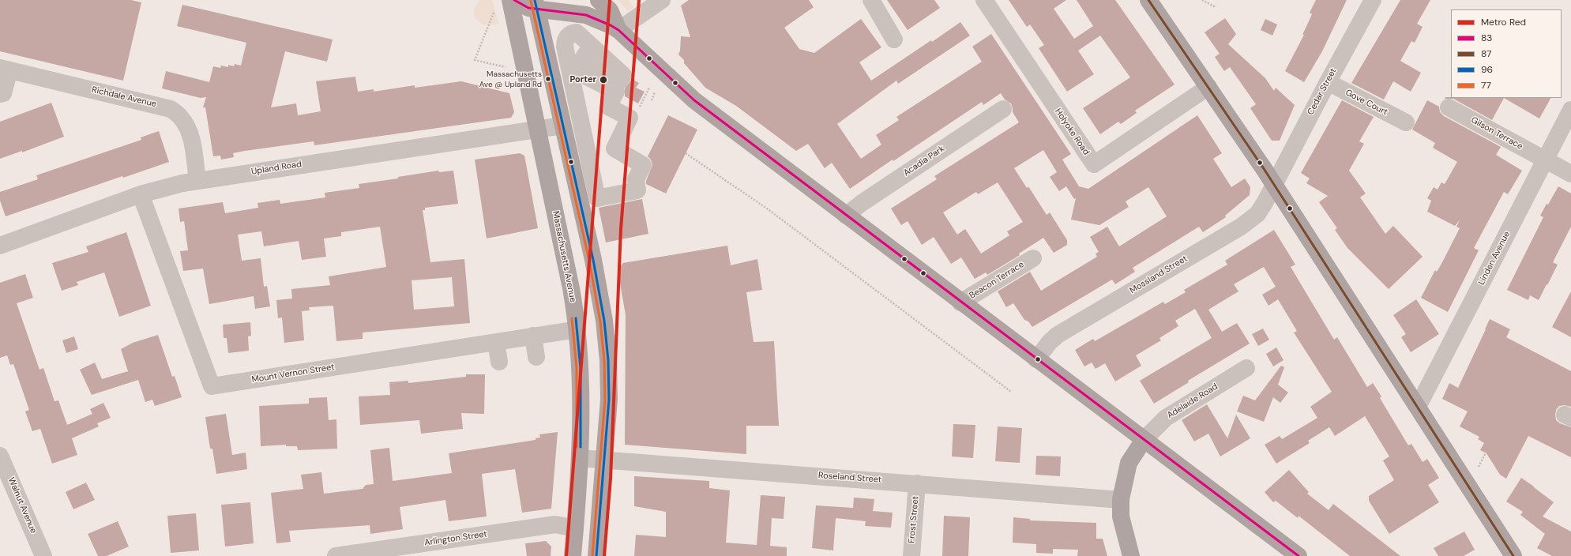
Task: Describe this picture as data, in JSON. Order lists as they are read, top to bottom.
{
  "streets": {
    "main road": ["Massachusetts Avenue"],
    "street": [
      "Cedar Street",
      "Richdale Avenue",
      "Gove Court",
      "Holyoke Road",
      "Gilson Terrace",
      "Acadia Park",
      "Upland Road",
      "Linden Avenue",
      "Mossland Street",
      "Beacon Terrace",
      "Mount Vernon Street",
      "Adelaide Road",
      "Roseland Street",
      "Walnut Avenue",
      "Frost Street",
      "Arlington Street"
    ]
  },
  "crossings": [
    ["Cedar Street", "Gove Court"],
    ["Cedar Street", "Mossland Street"],
    ["Richdale Avenue", "Upland Road"],
    ["Gilson Terrace", "Linden Avenue"],
    ["Upland Road", "Massachusetts Avenue"],
    ["Upland Road", "Mount Vernon Street"],
    ["Massachusetts Avenue", "Mount Vernon Street"],
    ["Massachusetts Avenue", "Roseland Street"],
    ["Massachusetts Avenue", "Arlington Street"],
    ["Roseland Street", "Frost Street"]
  ],
  "places": ["Massachusetts Ave @ Upland Rd", "Porter"],
  "lines": [
    "metro line Red",
    "transit line 83",
    "transit line 87",
    "transit line 96",
    "transit line 77"
  ],
  "legend": [
    "Metro Red",
    "83",
    "87",
    "96",
    "77"
  ]
}
